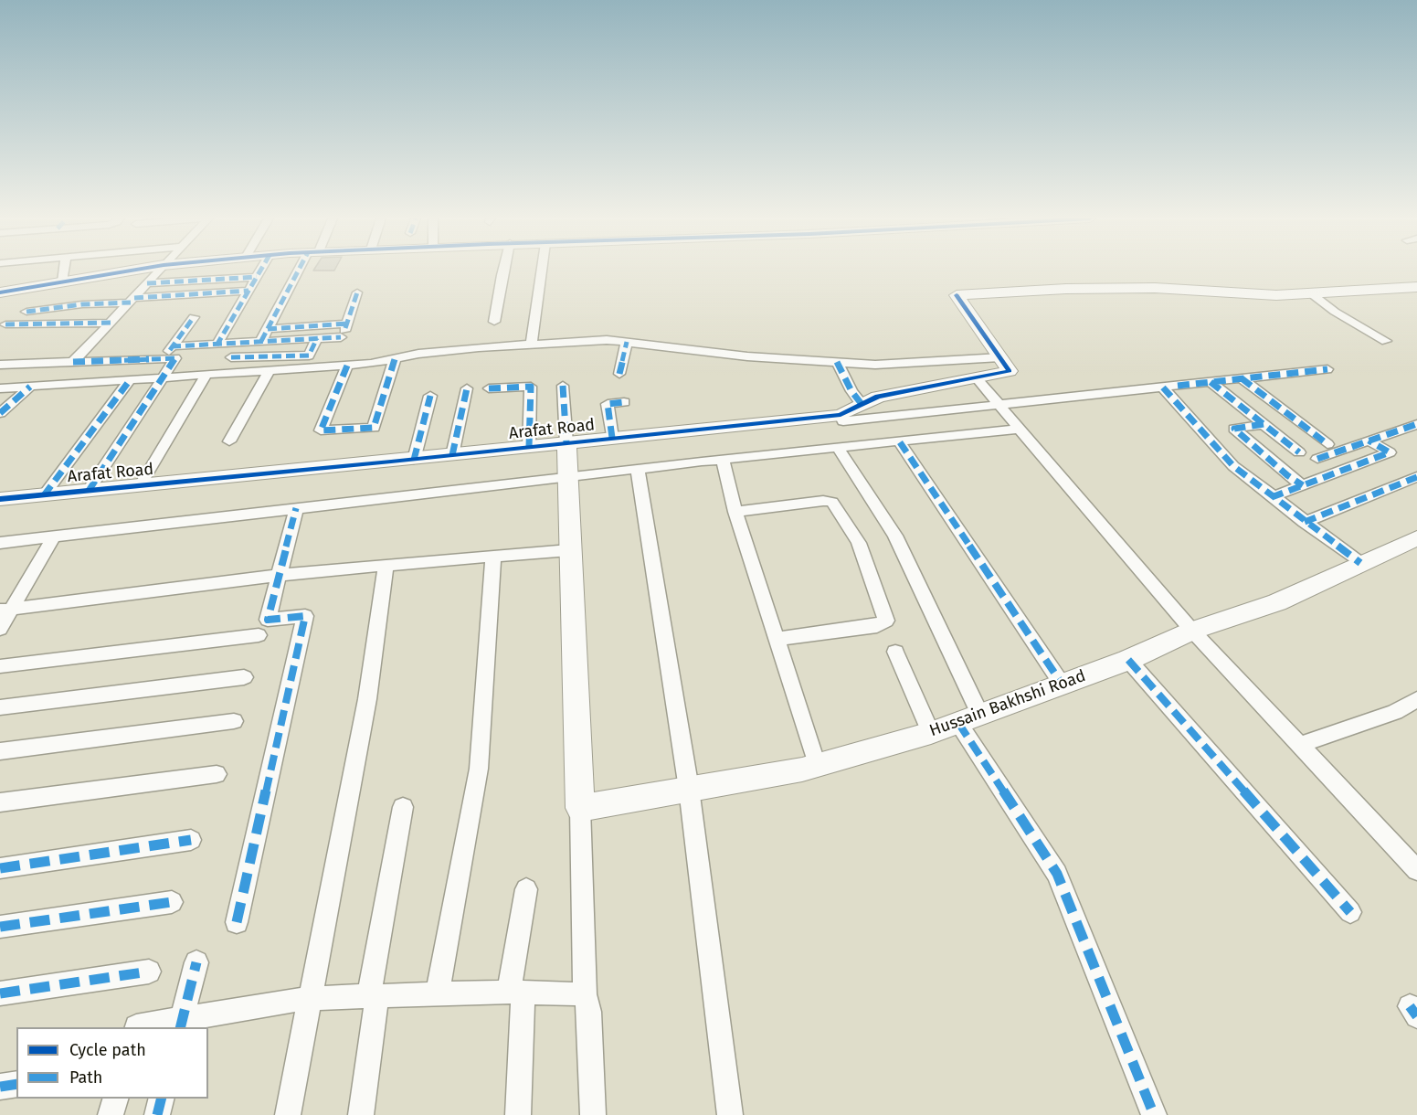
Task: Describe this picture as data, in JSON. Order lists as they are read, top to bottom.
{
  "streets": {
    "street": ["Arafat Road", "Hussain Bakhshi Road"]
  },
  "legend": ["Cycle path", "Path"]
}
